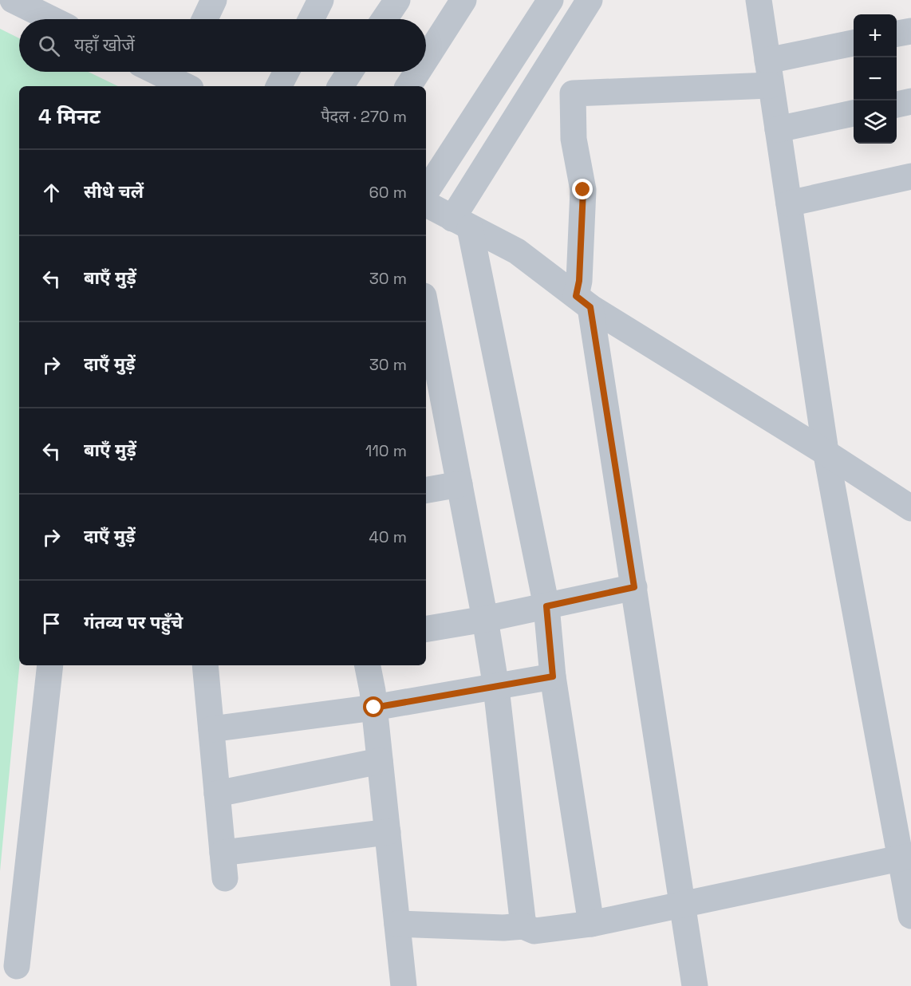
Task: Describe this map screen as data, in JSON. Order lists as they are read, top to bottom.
{
  "page": {
    "map_buttons": ["+", "−"],
    "search": "यहाँ खोजें",
    "heading": ["4 मिनट", "पैदल · 270 m"],
    "list": [
      ["सीधे चलें", "60 m"],
      ["बाएँ मुड़ें", "30 m"],
      ["दाएँ मुड़ें", "30 m"],
      ["बाएँ मुड़ें", "110 m"],
      ["दाएँ मुड़ें", "40 m"],
      "गंतव्य पर पहुँचे"
    ]
  }
}
